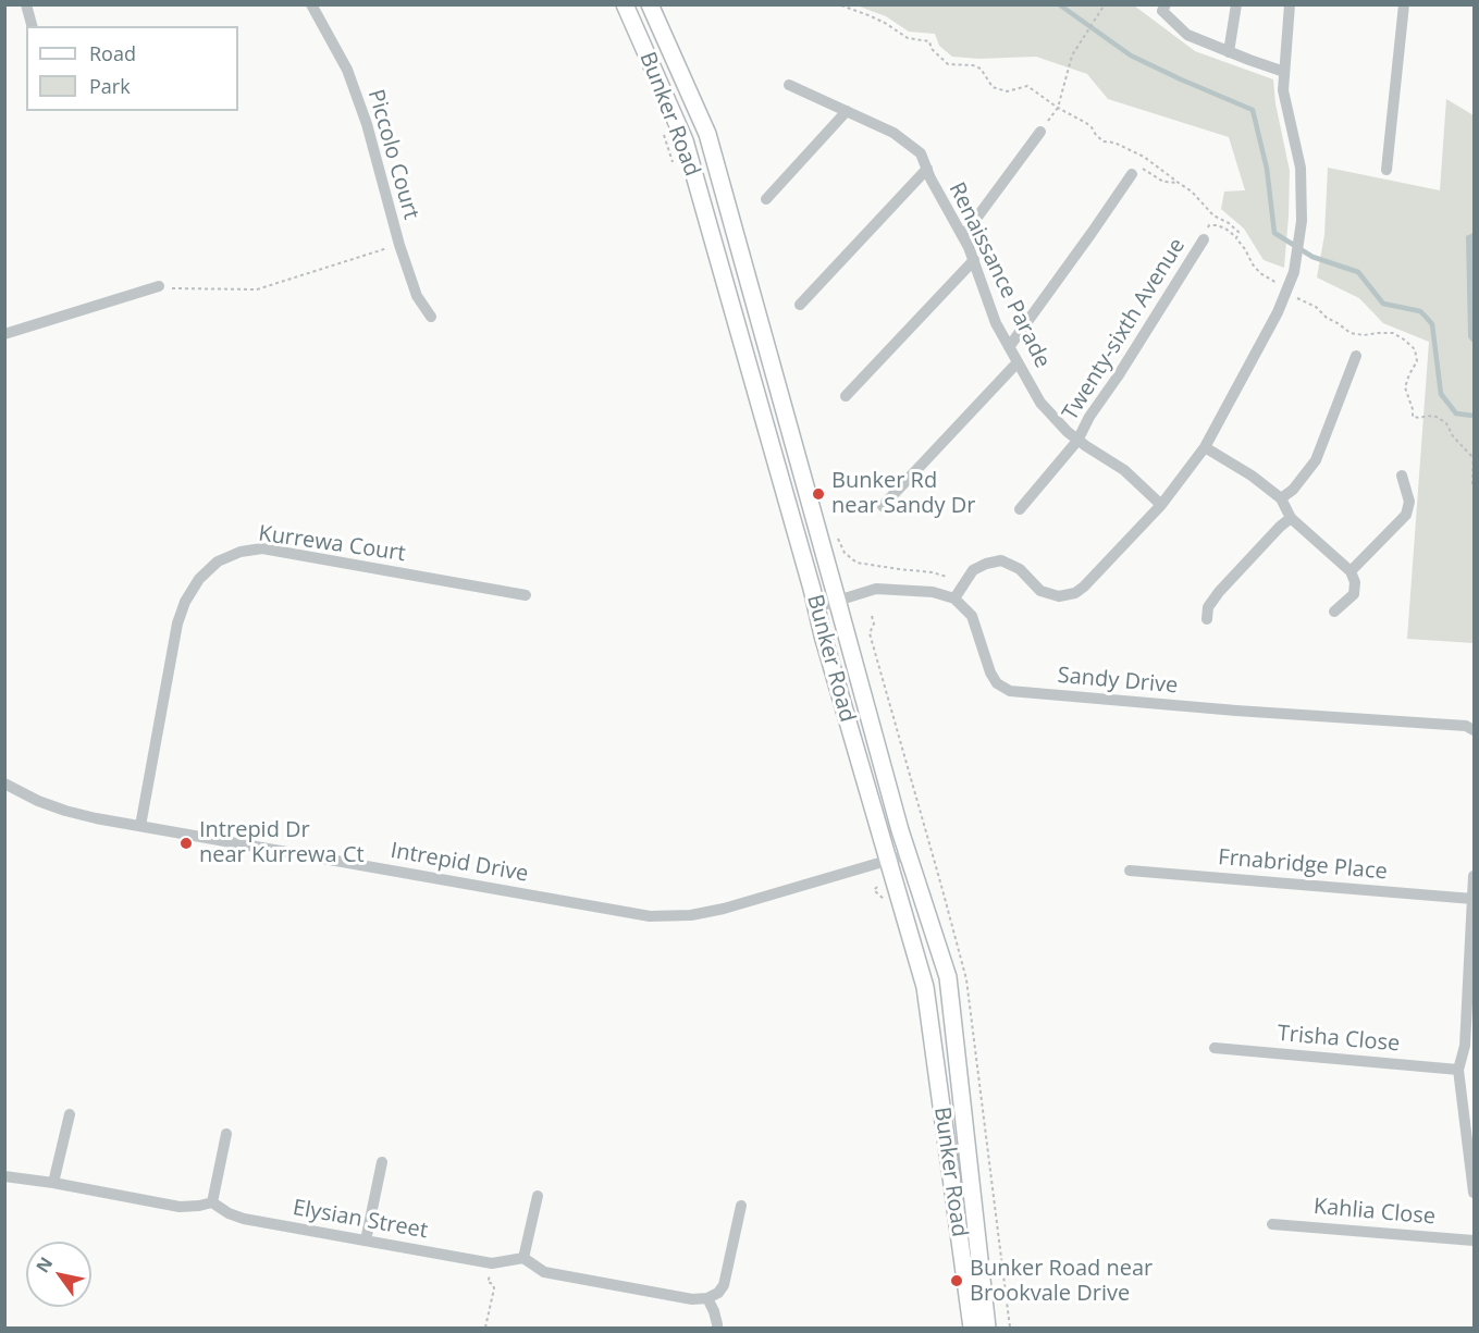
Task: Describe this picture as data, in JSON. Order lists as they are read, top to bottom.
{
  "streets": {
    "main road": ["Bunker Road"],
    "street": [
      "Piccolo Court",
      "Renaissance Parade",
      "Twenty-sixth Avenue",
      "Kurrewa Court",
      "Sandy Drive",
      "Intrepid Drive",
      "Frnabridge Place",
      "Trisha Close",
      "Kahlia Close",
      "Elysian Street"
    ]
  },
  "crossings": [
    ["Bunker Road", "Intrepid Drive"],
    ["Renaissance Parade", "Twenty-sixth Avenue"],
    ["Kurrewa Court", "Intrepid Drive"]
  ],
  "places": ["Bunker Rd near Sandy Dr", "Intrepid Dr near Kurrewa Ct", "Bunker Road near Brookvale Drive"],
  "legend": ["Road", "Park"],
  "north": "top left"
}
